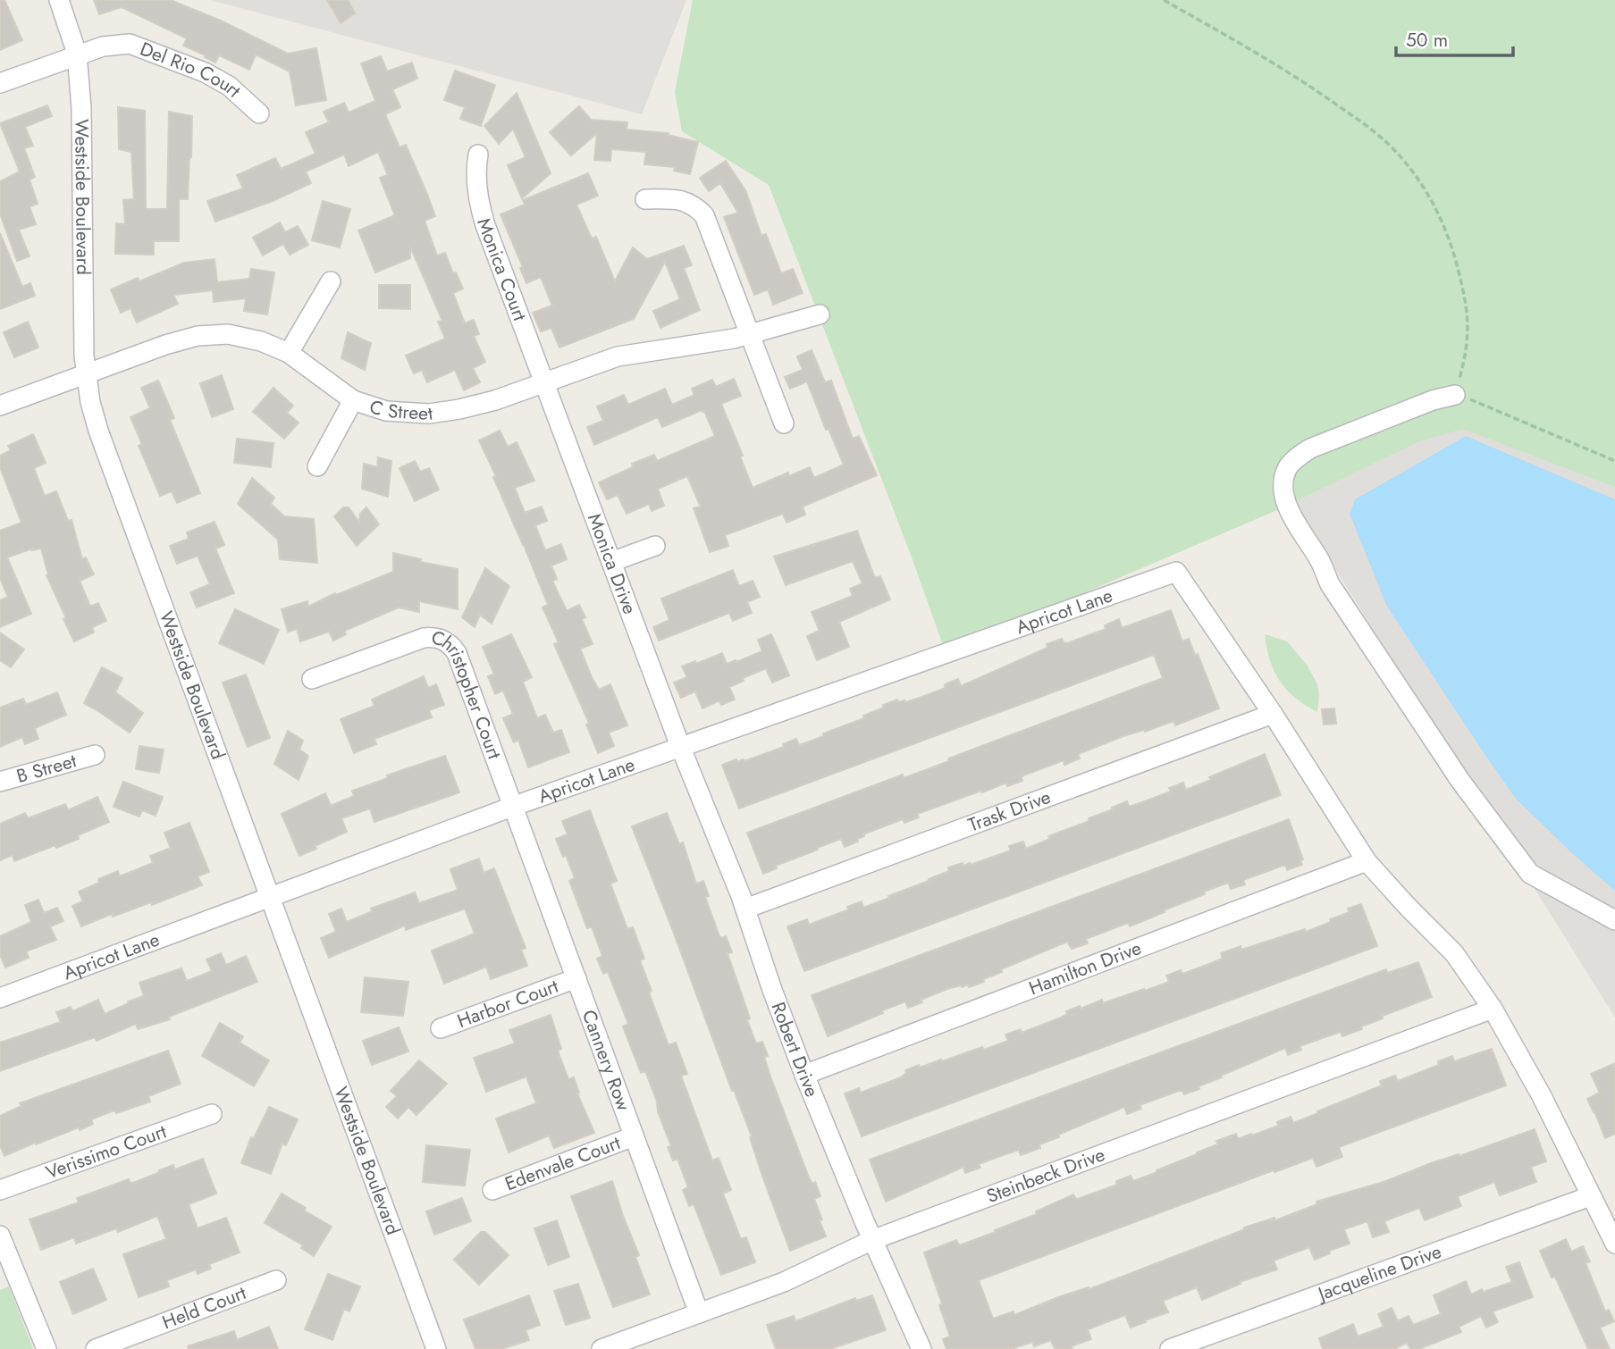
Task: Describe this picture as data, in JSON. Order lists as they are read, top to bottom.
{
  "streets": {
    "street": [
      "Del Rio Court",
      "Westside Boulevard",
      "Monica Court",
      "C Street",
      "Monica Drive",
      "Apricot Lane",
      "Christopher Court",
      "B Street",
      "Trask Drive",
      "Hamilton Drive",
      "Harbor Court",
      "Robert Drive",
      "Cannery Row",
      "Verissimo Court",
      "Edenvale Court",
      "Steinbeck Drive",
      "Jacqueline Drive",
      "Held Court"
    ]
  },
  "crossings": [
    ["Del Rio Court", "Westside Boulevard"],
    ["Westside Boulevard", "C Street"],
    ["Westside Boulevard", "Apricot Lane"],
    ["Monica Court", "C Street"],
    ["Monica Court", "Monica Drive"],
    ["C Street", "Monica Drive"],
    ["Monica Drive", "Apricot Lane"],
    ["Monica Drive", "Robert Drive"],
    ["Apricot Lane", "Christopher Court"],
    ["Apricot Lane", "Trask Drive"],
    ["Apricot Lane", "Robert Drive"],
    ["Apricot Lane", "Cannery Row"],
    ["Christopher Court", "Cannery Row"],
    ["Trask Drive", "Robert Drive"],
    ["Hamilton Drive", "Robert Drive"],
    ["Harbor Court", "Cannery Row"],
    ["Robert Drive", "Steinbeck Drive"],
    ["Cannery Row", "Edenvale Court"],
    ["Cannery Row", "Steinbeck Drive"]
  ],
  "scale_bar": "50 m"
}
